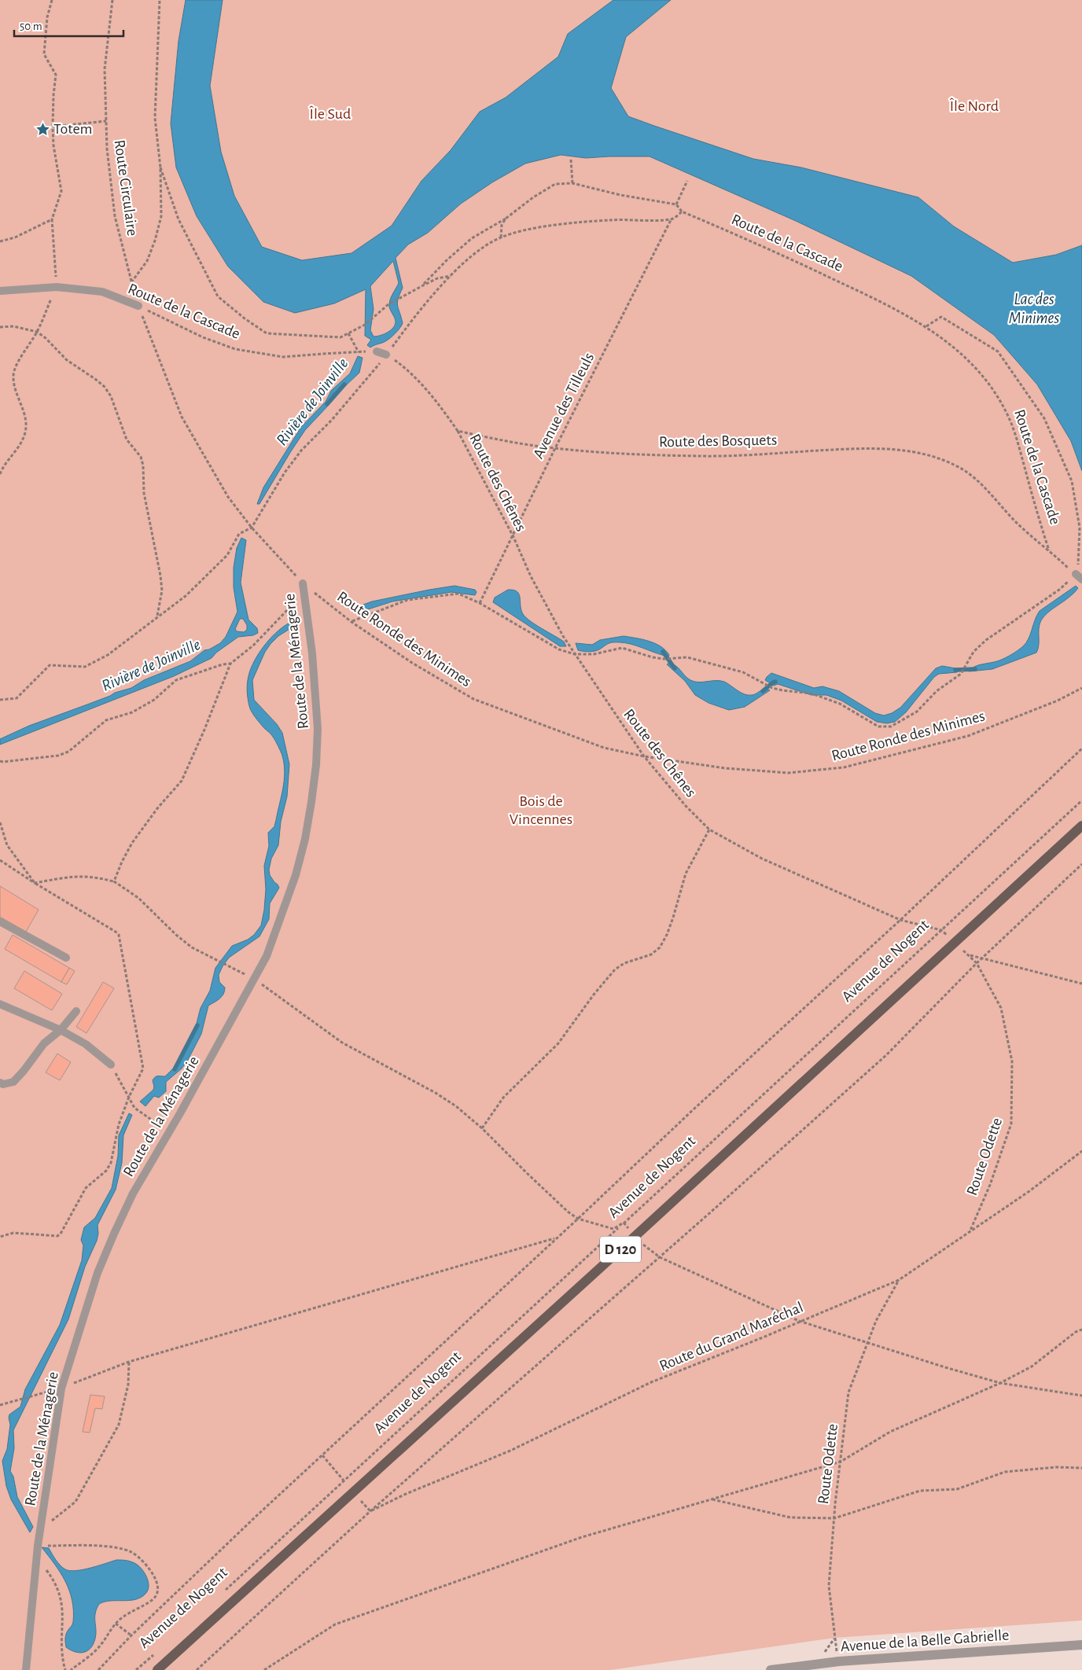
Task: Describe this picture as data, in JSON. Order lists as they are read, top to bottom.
{
  "streets": {
    "main road": ["Avenue de Nogent", "D 120"],
    "street": ["Avenue de la Belle Gabrielle"],
    "lane": ["Route de la Cascade", "Route de la Ménagerie"],
    "path": [
      "Route Circulaire",
      "Avenue des Tilleuls",
      "Route des Bosquets",
      "Route des Chênes",
      "Route Ronde des Minimes",
      "Route Odette",
      "Route du Grand Maréchal"
    ]
  },
  "crossings": [
    ["Route Circulaire", "Route de la Cascade"],
    ["Route Circulaire", "Route Ronde des Minimes"],
    ["Route de la Cascade", "Route des Bosquets"],
    ["Route de la Cascade", "Route Ronde des Minimes"],
    ["Avenue des Tilleuls", "Route des Bosquets"],
    ["Avenue des Tilleuls", "Route des Chênes"],
    ["Route des Bosquets", "Route des Chênes"],
    ["Route des Chênes", "Route Ronde des Minimes"],
    ["Route des Chênes", "Avenue de Nogent"],
    ["Route des Chênes", "Route Odette"],
    ["Route Ronde des Minimes", "Route de la Ménagerie"],
    ["Route Odette", "Route du Grand Maréchal"],
    ["Route Odette", "Avenue de la Belle Gabrielle"]
  ],
  "water": ["Lac des Minimes", "Rivière de Joinville"],
  "parks": ["Île Nord", "Île Sud", "Bois de Vincennes"],
  "places": {
    "place": ["Totem"]
  },
  "scale_bar": "50 m"
}
